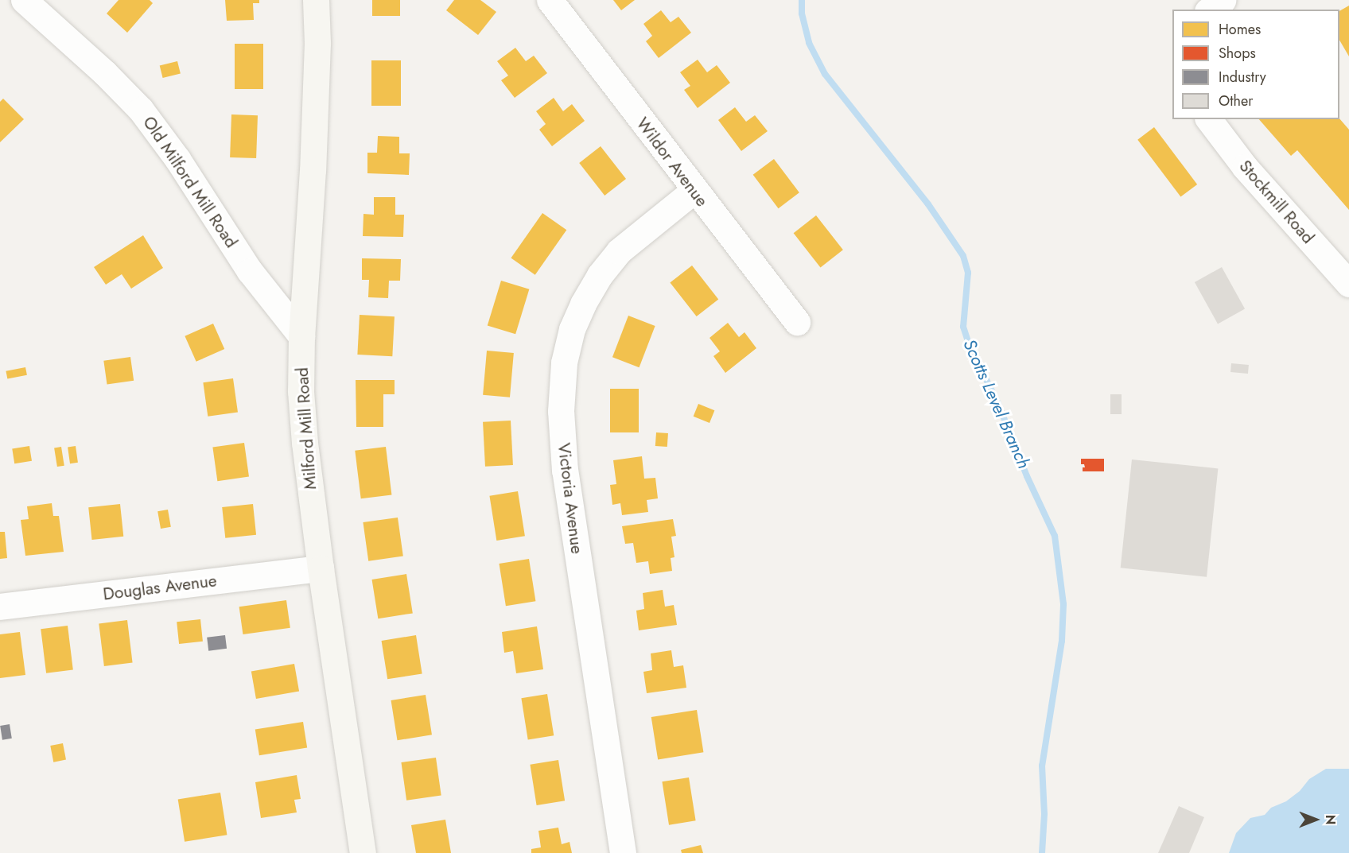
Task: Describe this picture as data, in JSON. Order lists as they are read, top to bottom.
{
  "streets": {
    "main road": ["Milford Mill Road"],
    "street": [
      "Wildor Avenue",
      "Old Milford Mill Road",
      "Stockmill Road",
      "Victoria Avenue",
      "Douglas Avenue"
    ]
  },
  "crossings": [
    ["Wildor Avenue", "Victoria Avenue"],
    ["Old Milford Mill Road", "Milford Mill Road"],
    ["Milford Mill Road", "Douglas Avenue"]
  ],
  "water": ["Scotts Level Branch"],
  "legend": [
    "Homes",
    "Shops",
    "Industry",
    "Other"
  ],
  "north": "right"
}
